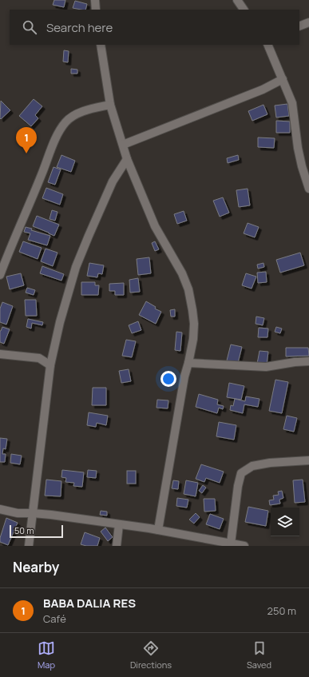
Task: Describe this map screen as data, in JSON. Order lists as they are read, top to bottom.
{
  "scale_bar": "50 m",
  "page": {
    "search": "Search here",
    "pins": "1",
    "scale": "50 m",
    "heading": "Nearby",
    "list": [
      {
        "mark": "1",
        "name": "BABA DALIA RES",
        "note": "Café",
        "value": "250 m"
      }
    ],
    "nav": ["Map", "Directions", "Saved"]
  }
}
